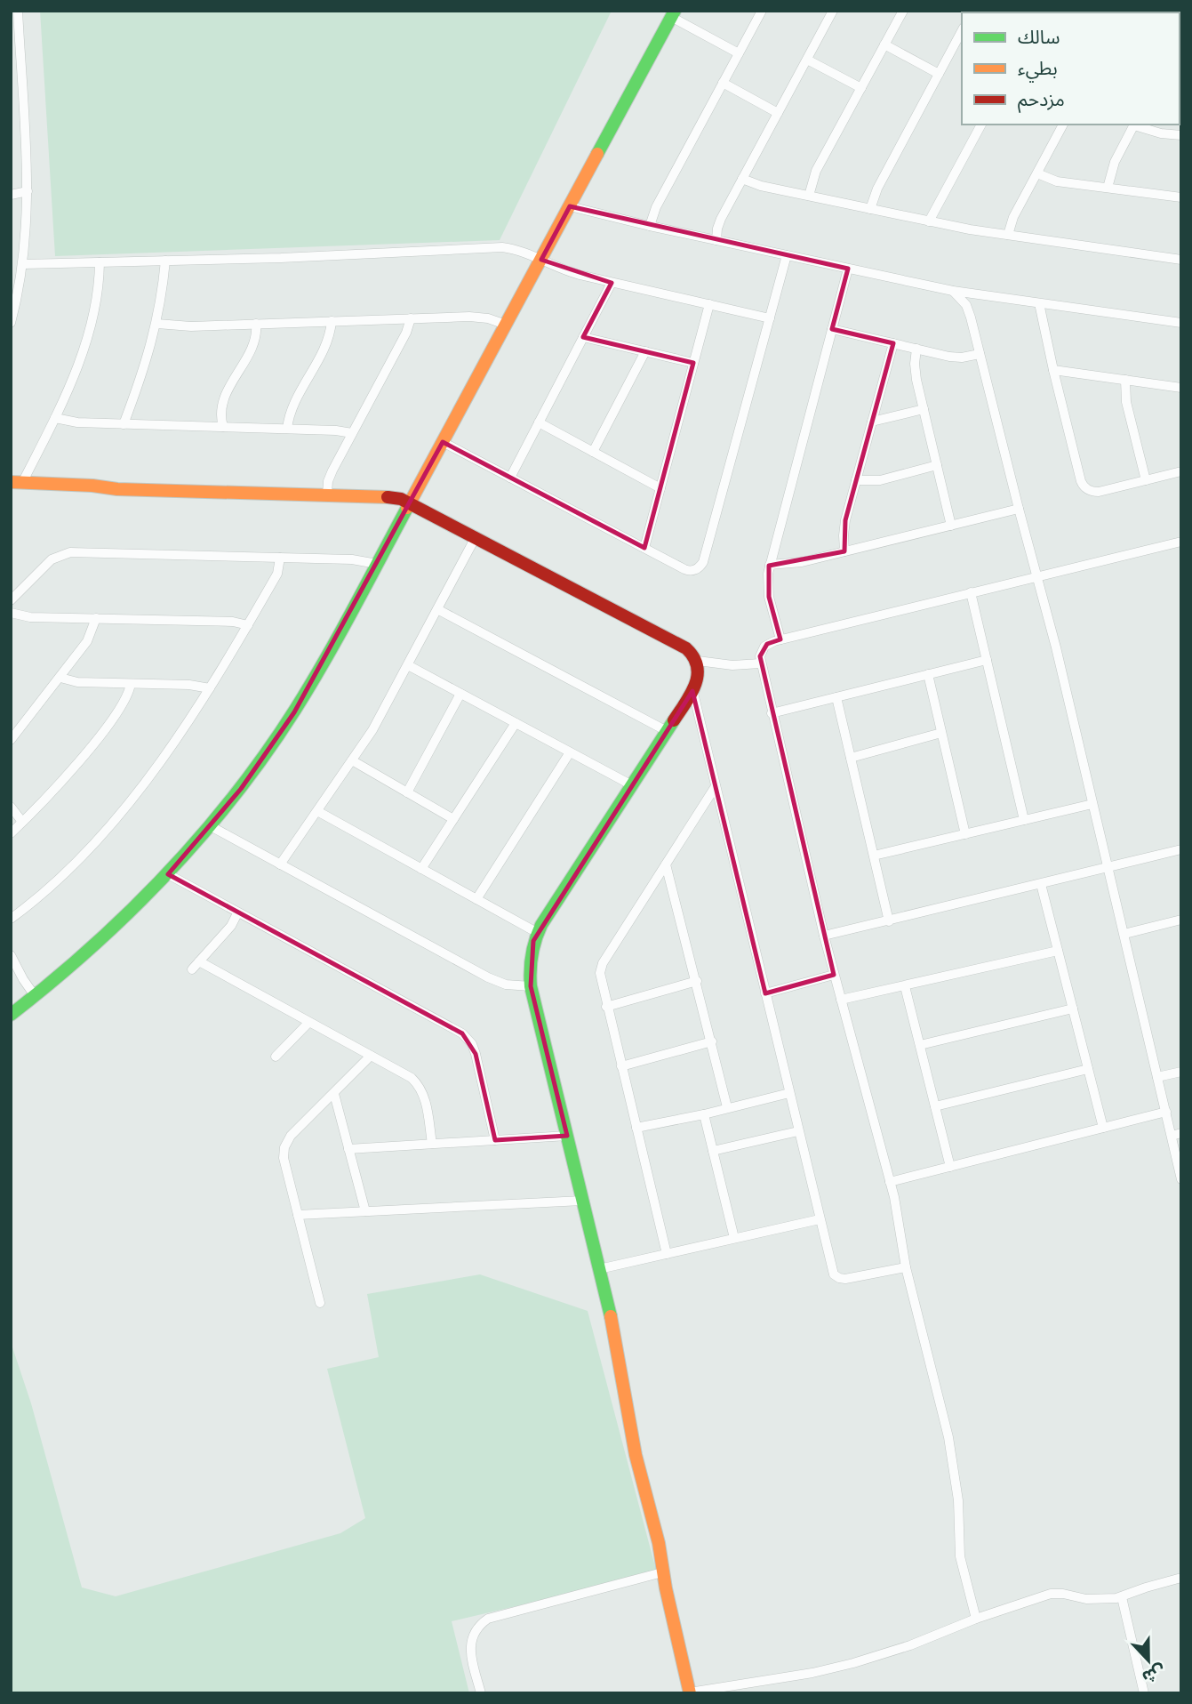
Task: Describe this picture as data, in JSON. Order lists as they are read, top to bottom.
{
  "legend": ["سالك", "بطيء", "مزدحم"],
  "north": "bottom"
}
